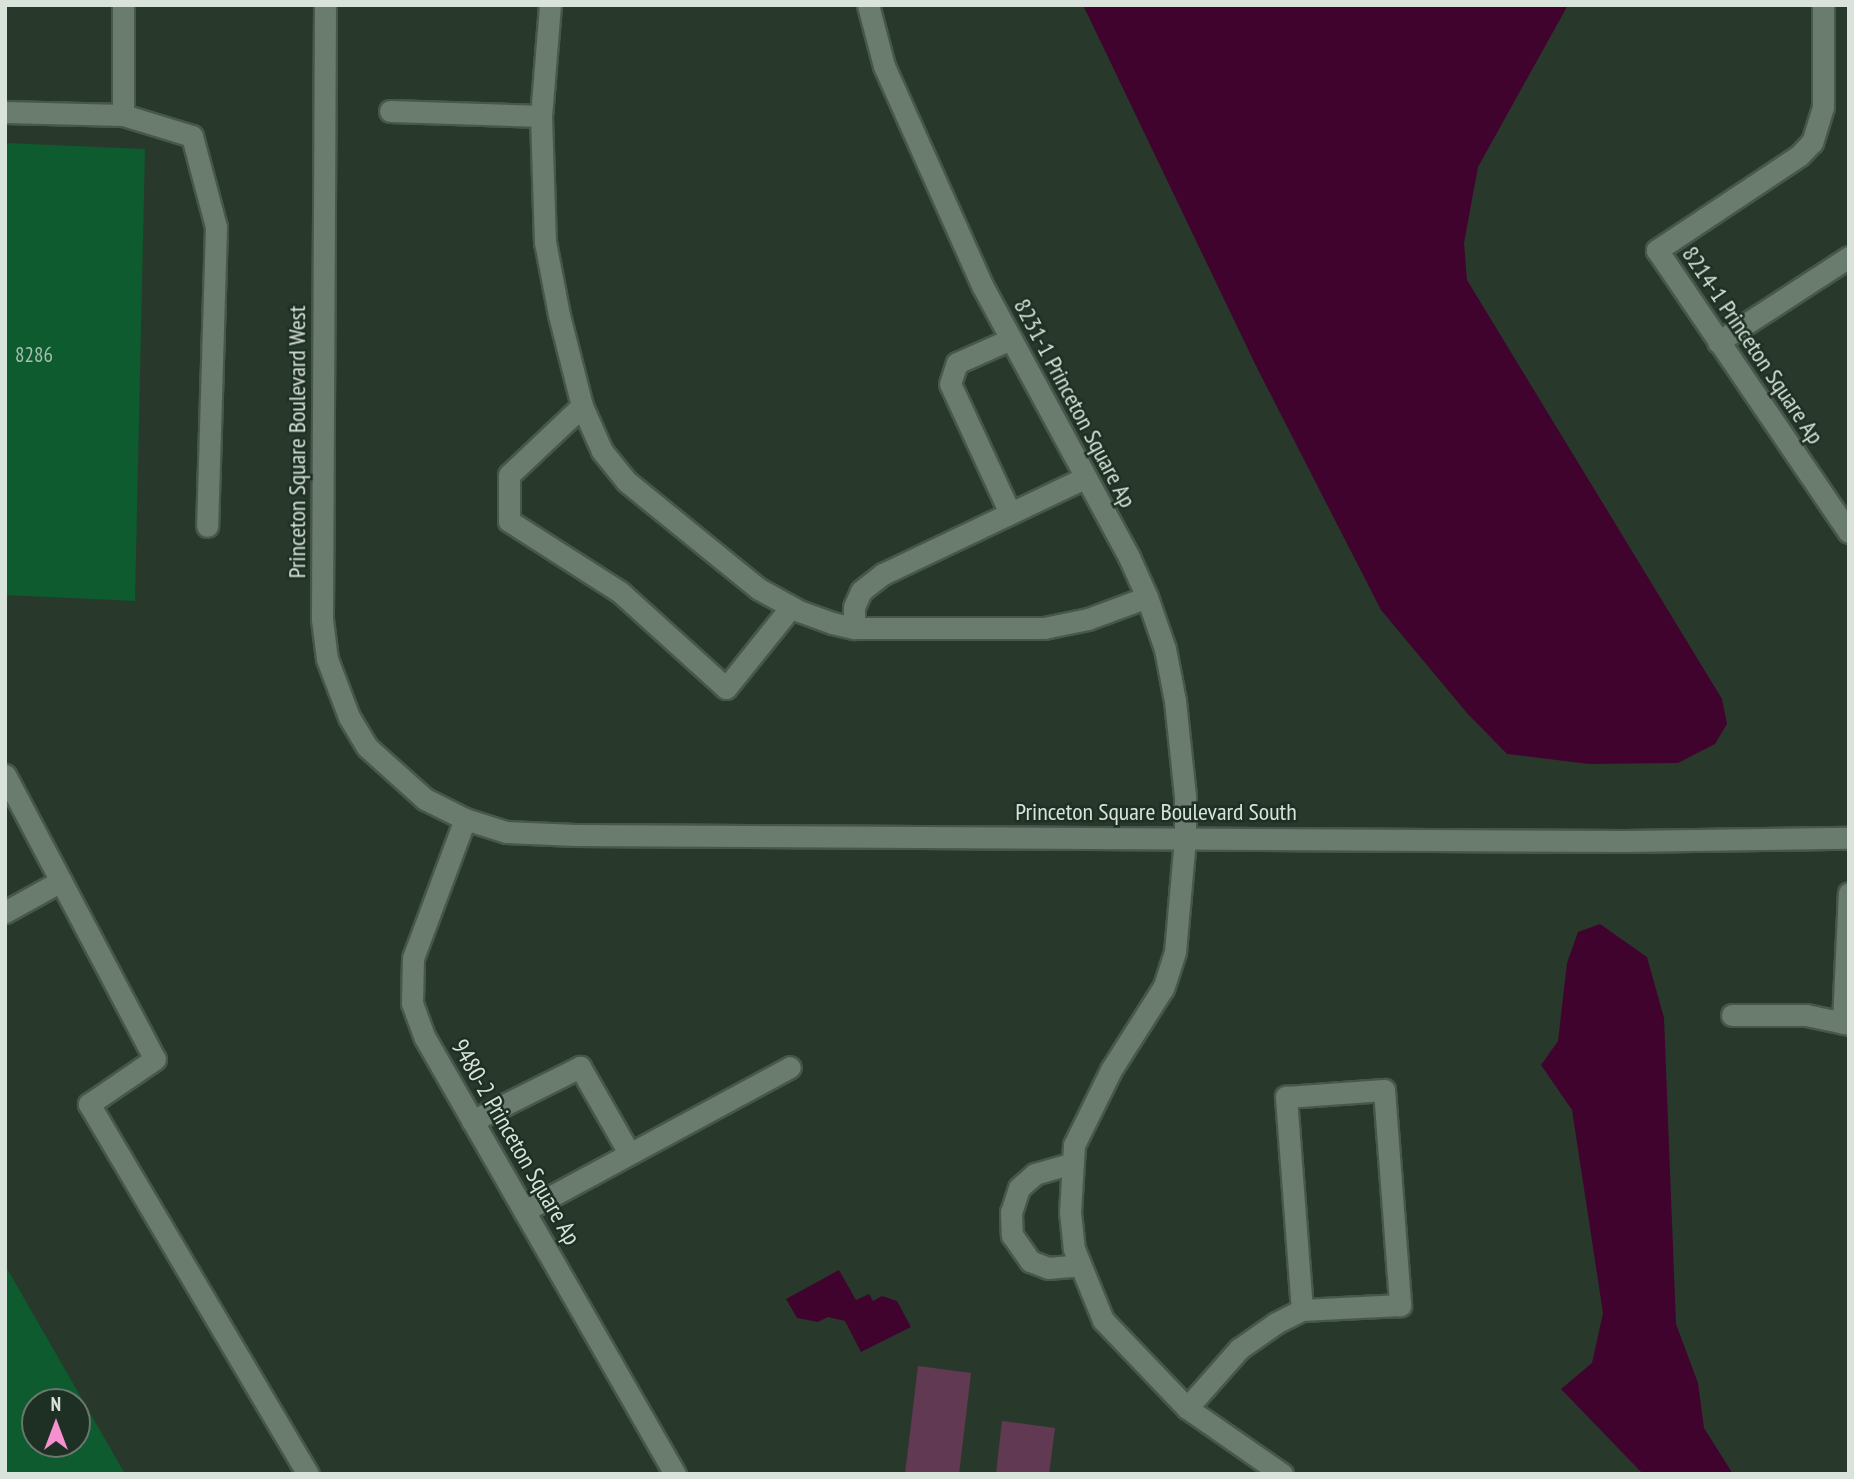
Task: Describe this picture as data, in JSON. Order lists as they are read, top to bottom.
{
  "streets": {
    "street": [
      "8214-1 Princeton Square Ap",
      "8231-1 Princeton Square Ap",
      "Princeton Square Boulevard West",
      "Princeton Square Boulevard South",
      "9480-2 Princeton Square Ap"
    ]
  },
  "crossings": [
    ["8231-1 Princeton Square Ap", "Princeton Square Boulevard South"],
    ["Princeton Square Boulevard West", "Princeton Square Boulevard South"],
    ["Princeton Square Boulevard West", "9480-2 Princeton Square Ap"],
    ["Princeton Square Boulevard South", "9480-2 Princeton Square Ap"]
  ],
  "house_numbers": ["8286"],
  "north": "top"
}
